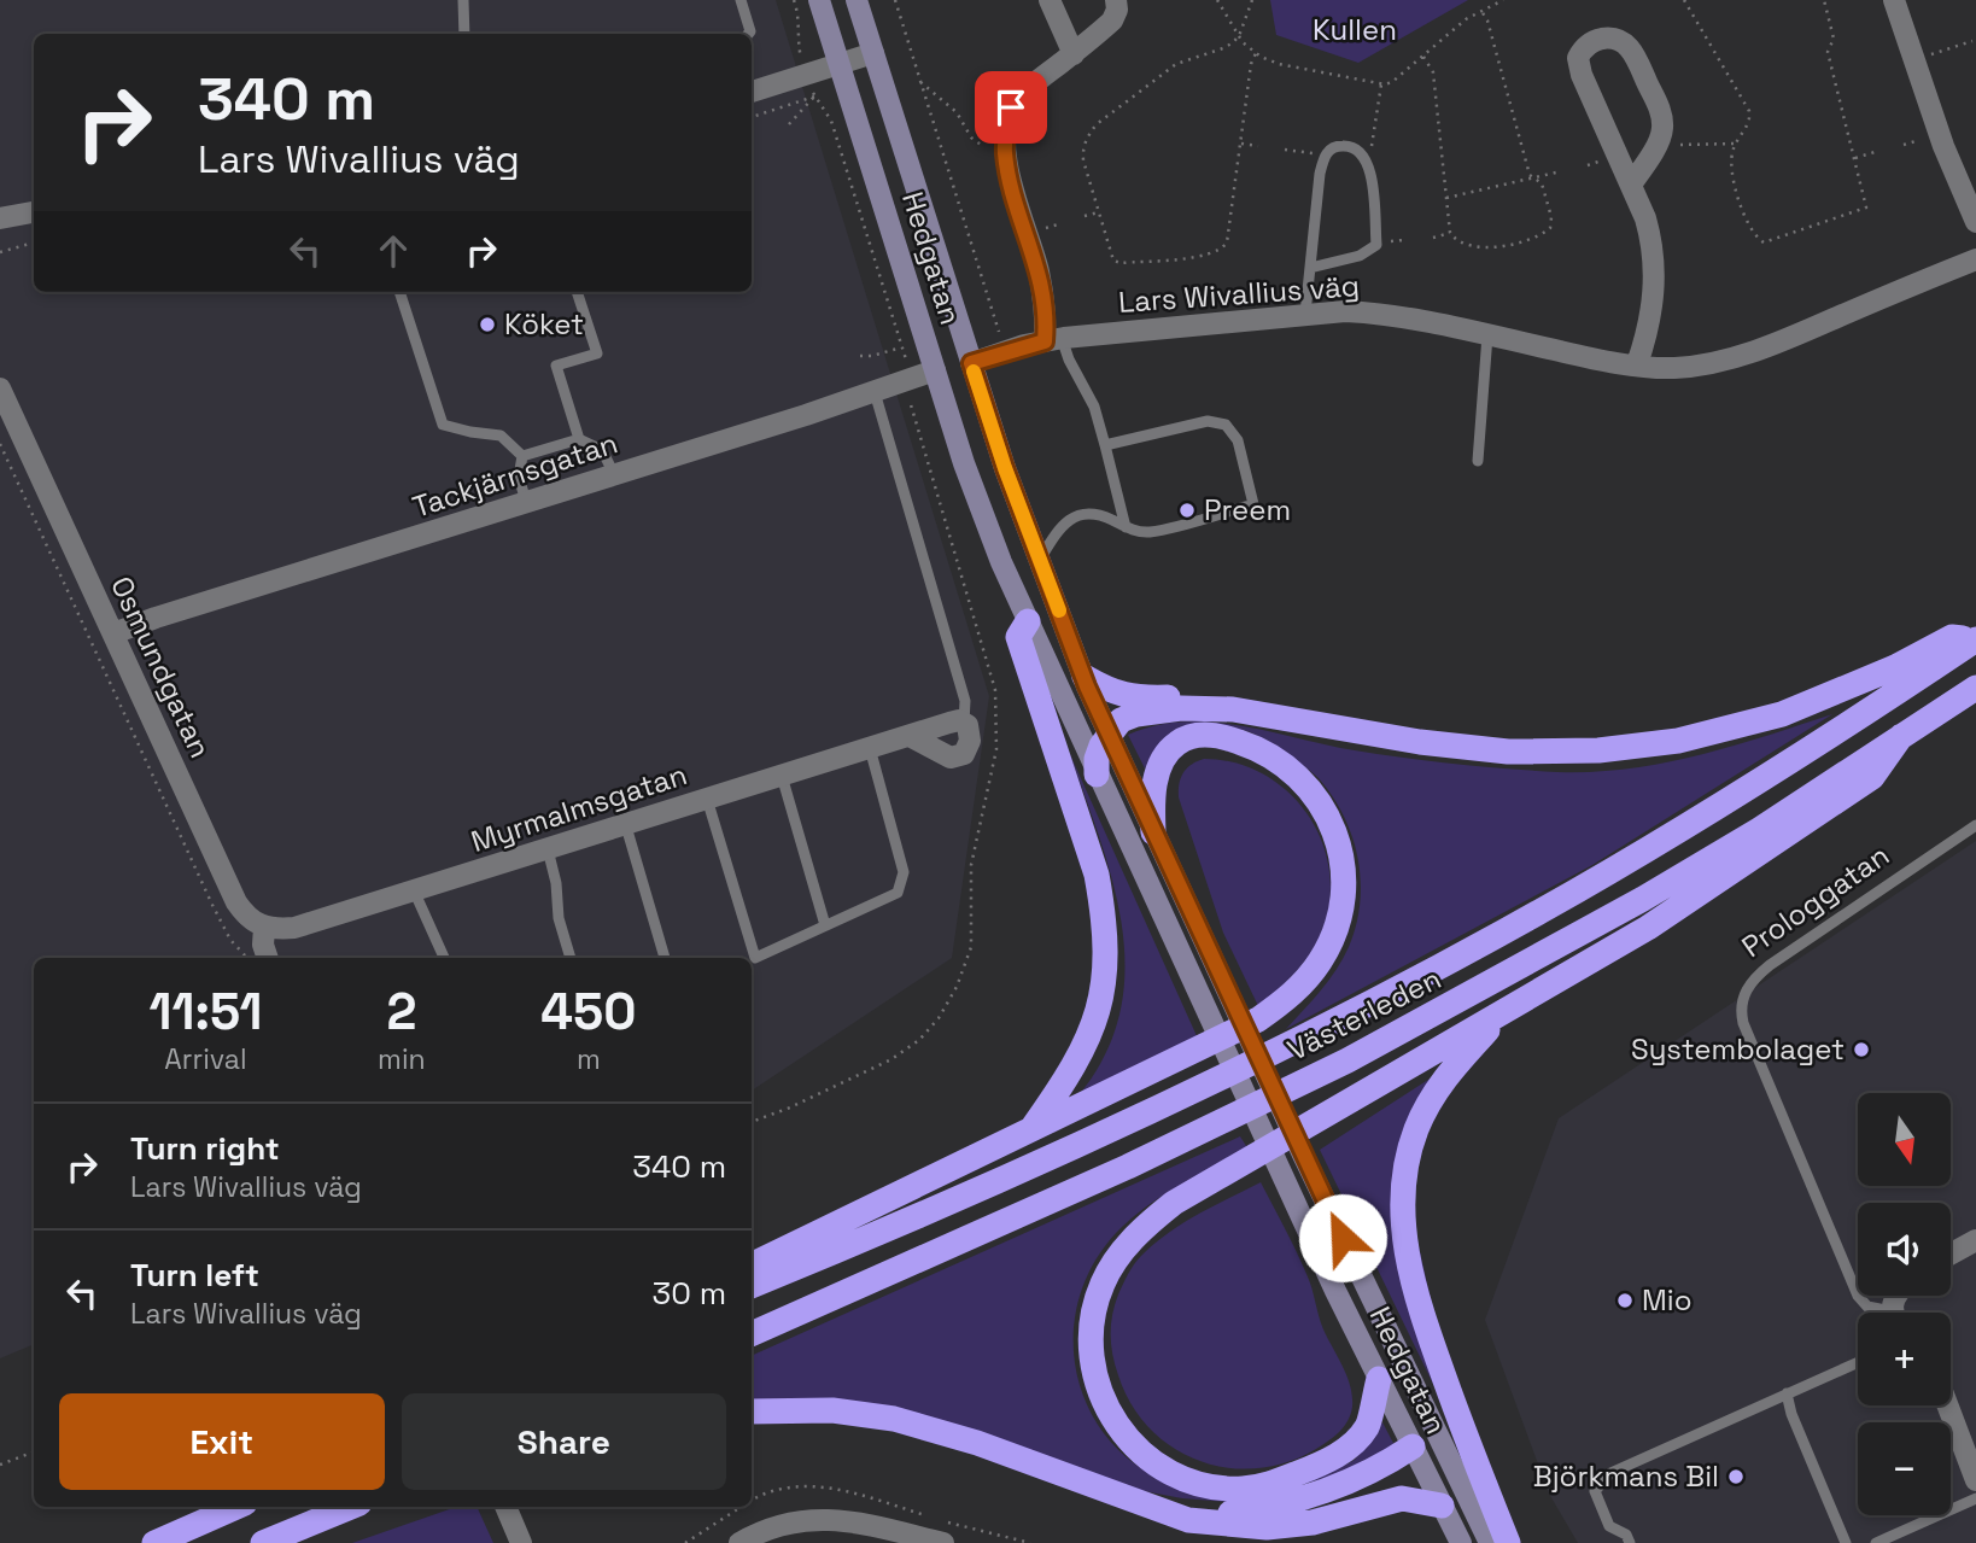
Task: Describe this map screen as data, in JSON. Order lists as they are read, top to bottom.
{
  "streets": {
    "highway": ["Västerleden"],
    "main road": ["Hedgatan"],
    "street": [
      "Lars Wivallius väg",
      "Tackjärnsgatan",
      "Osmundgatan",
      "Myrmalmsgatan"
    ],
    "lane": ["Prologgatan"]
  },
  "crossings": [
    ["Hedgatan", "Lars Wivallius väg"],
    ["Hedgatan", "Tackjärnsgatan"],
    ["Tackjärnsgatan", "Osmundgatan"],
    ["Osmundgatan", "Myrmalmsgatan"]
  ],
  "parks": ["Kullen"],
  "places": [
    "Köket",
    "Preem",
    "Systembolaget",
    "Mio",
    "Björkmans Bil"
  ],
  "north": "bottom",
  "page": {
    "turn": ["340 m", "Lars Wivallius väg"],
    "eta": [
      "11:51",
      "Arrival",
      "2",
      "min",
      "450",
      "m"
    ],
    "map_buttons": ["+", "−"],
    "list": [
      {
        "name": "Turn right",
        "note": "Lars Wivallius väg",
        "value": "340 m"
      },
      {
        "name": "Turn left",
        "note": "Lars Wivallius väg",
        "value": "30 m"
      }
    ],
    "buttons": ["Exit", "Share"]
  }
}
